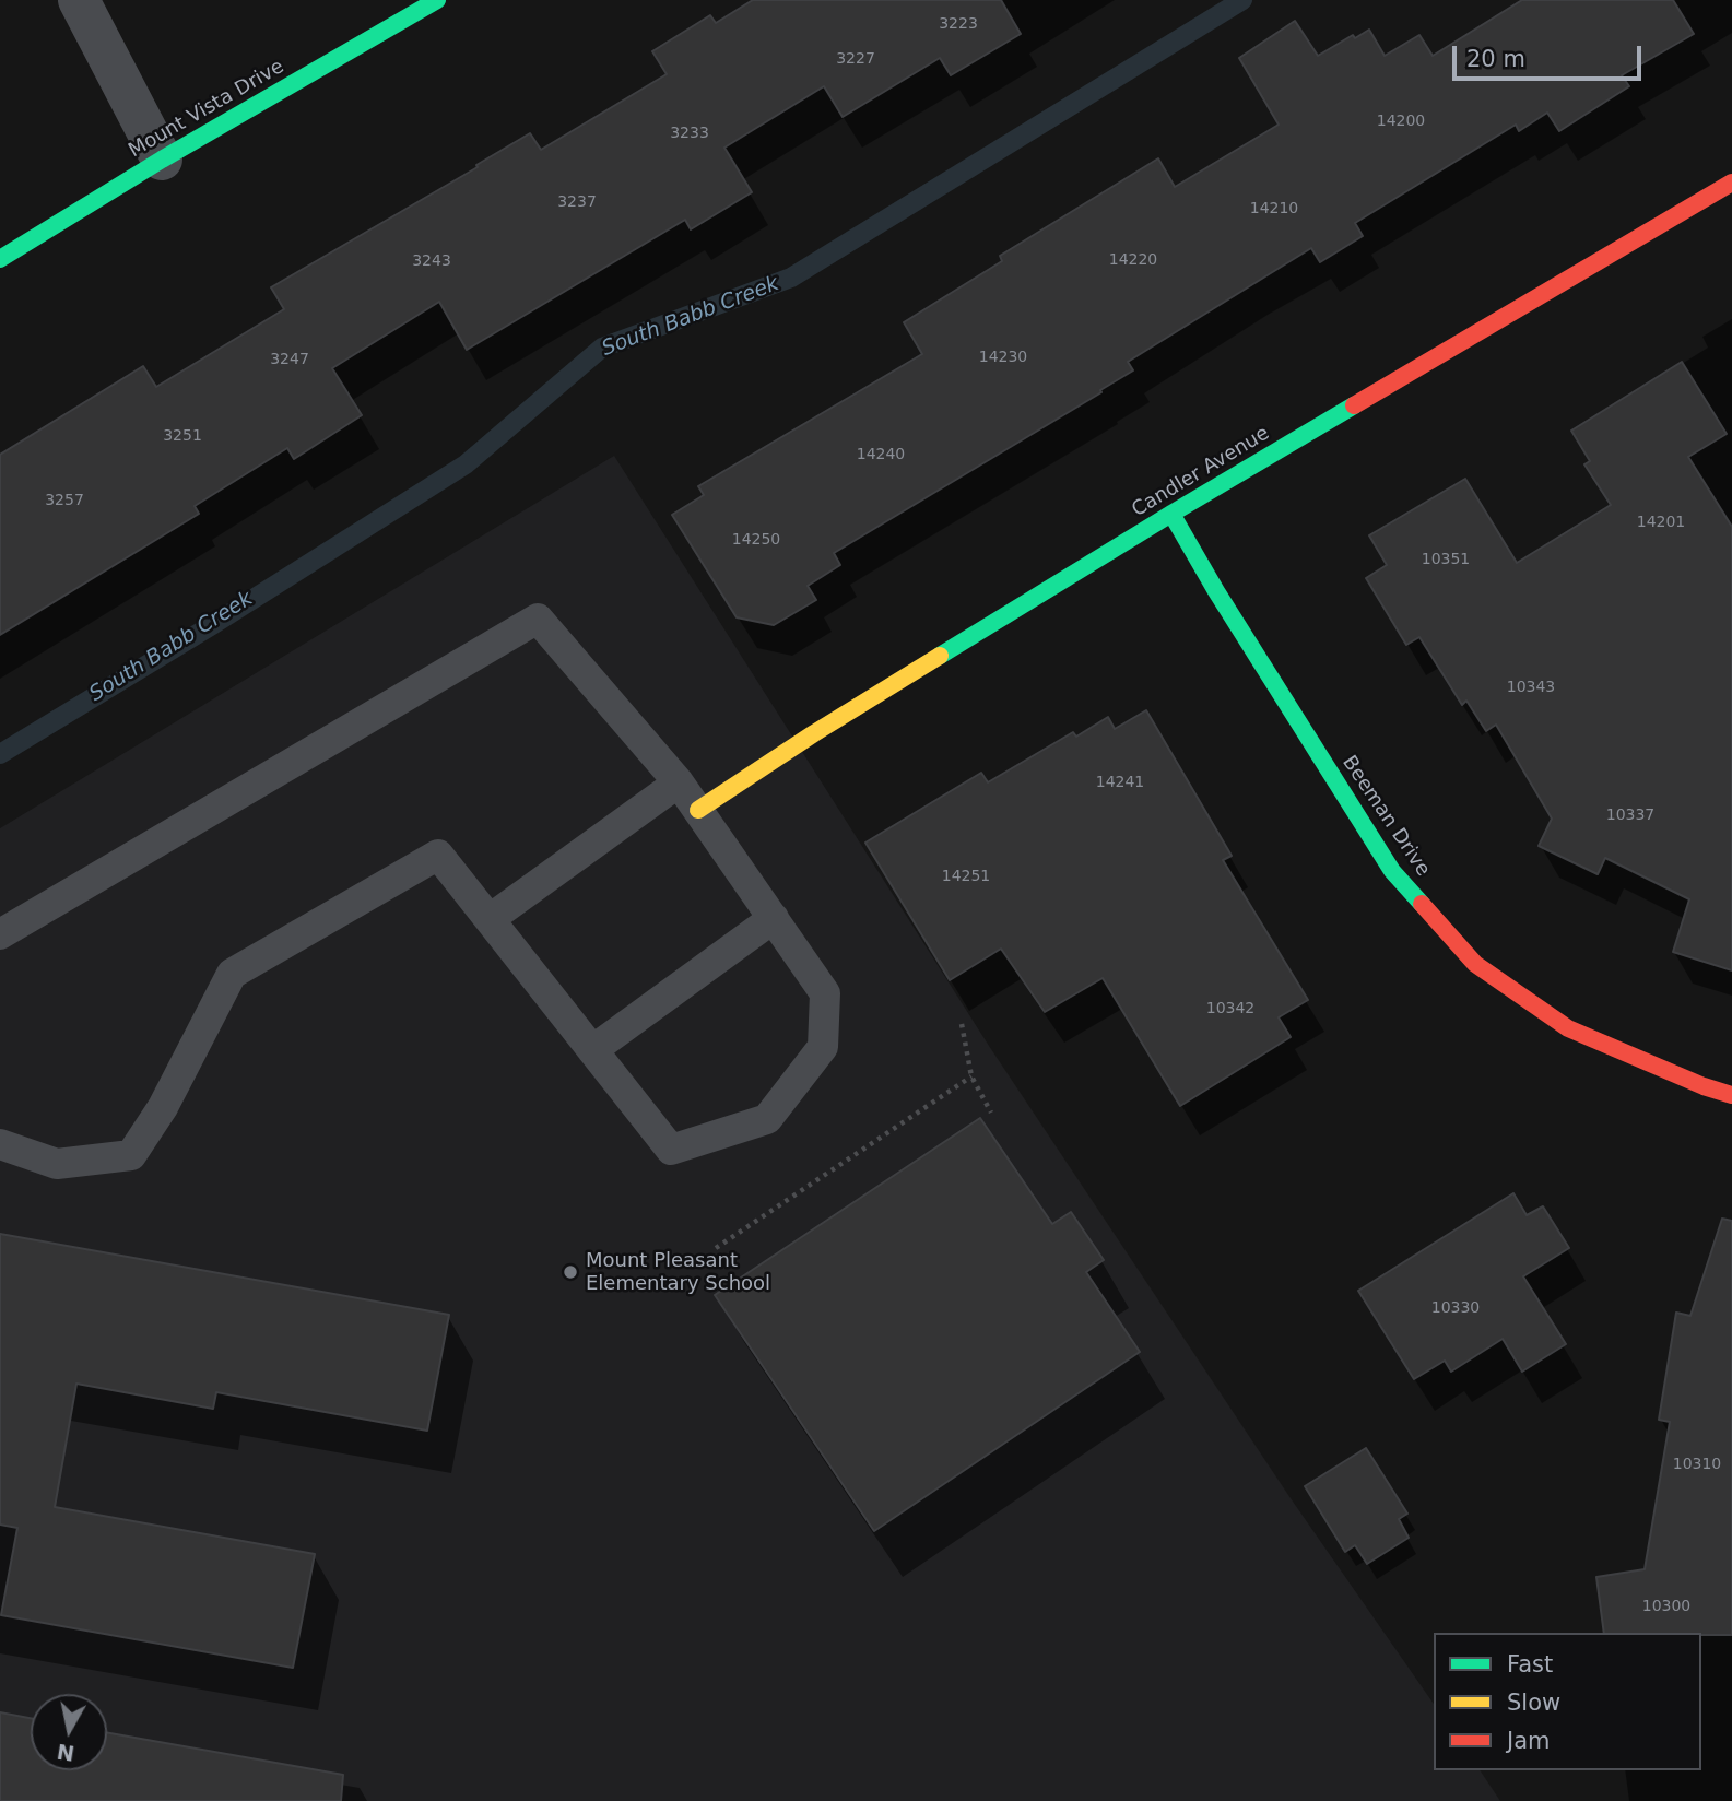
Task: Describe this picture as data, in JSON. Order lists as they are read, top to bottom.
{
  "streets": {
    "street": ["Mount Vista Drive", "Candler Avenue", "Beeman Drive"]
  },
  "crossings": [
    ["Candler Avenue", "Beeman Drive"]
  ],
  "water": ["South Babb Creek"],
  "places": ["Mount Pleasant Elementary School"],
  "house_numbers": [
    "3223",
    "3227",
    "14200",
    "3233",
    "3237",
    "14210",
    "14220",
    "3243",
    "14230",
    "3247",
    "3251",
    "14240",
    "3257",
    "14201",
    "14250",
    "10351",
    "10343",
    "14241",
    "10337",
    "14251",
    "10342",
    "10330",
    "10310",
    "10300"
  ],
  "legend": ["Fast", "Slow", "Jam"],
  "scale_bar": "20 m",
  "north": "bottom"
}
